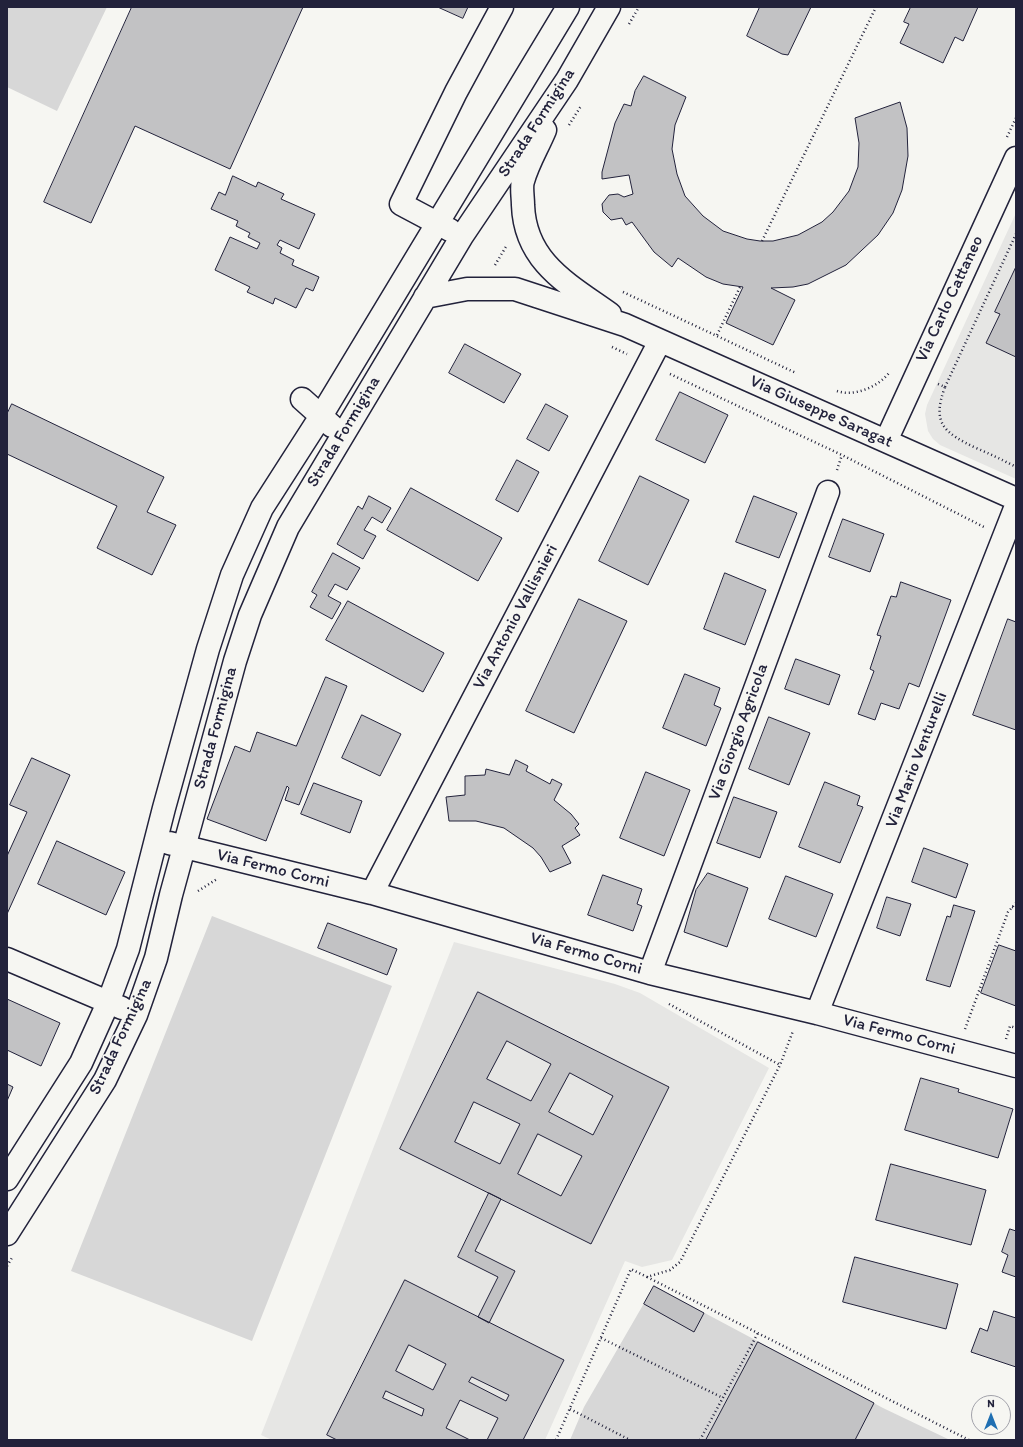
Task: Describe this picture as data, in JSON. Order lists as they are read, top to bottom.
{
  "streets": {
    "street": [
      "Strada Formigina",
      "Via Carlo Cattaneo",
      "Via Giuseppe Saragat",
      "Via Antonio Vallisnieri",
      "Via Giorgio Agricola",
      "Via Mario Venturelli",
      "Via Fermo Corni"
    ]
  },
  "crossings": [
    ["Strada Formigina", "Via Giuseppe Saragat"],
    ["Strada Formigina", "Via Fermo Corni"],
    ["Via Carlo Cattaneo", "Via Giuseppe Saragat"],
    ["Via Giuseppe Saragat", "Via Antonio Vallisnieri"],
    ["Via Antonio Vallisnieri", "Via Fermo Corni"],
    ["Via Giorgio Agricola", "Via Fermo Corni"],
    ["Via Mario Venturelli", "Via Fermo Corni"]
  ],
  "north": "top"
}
